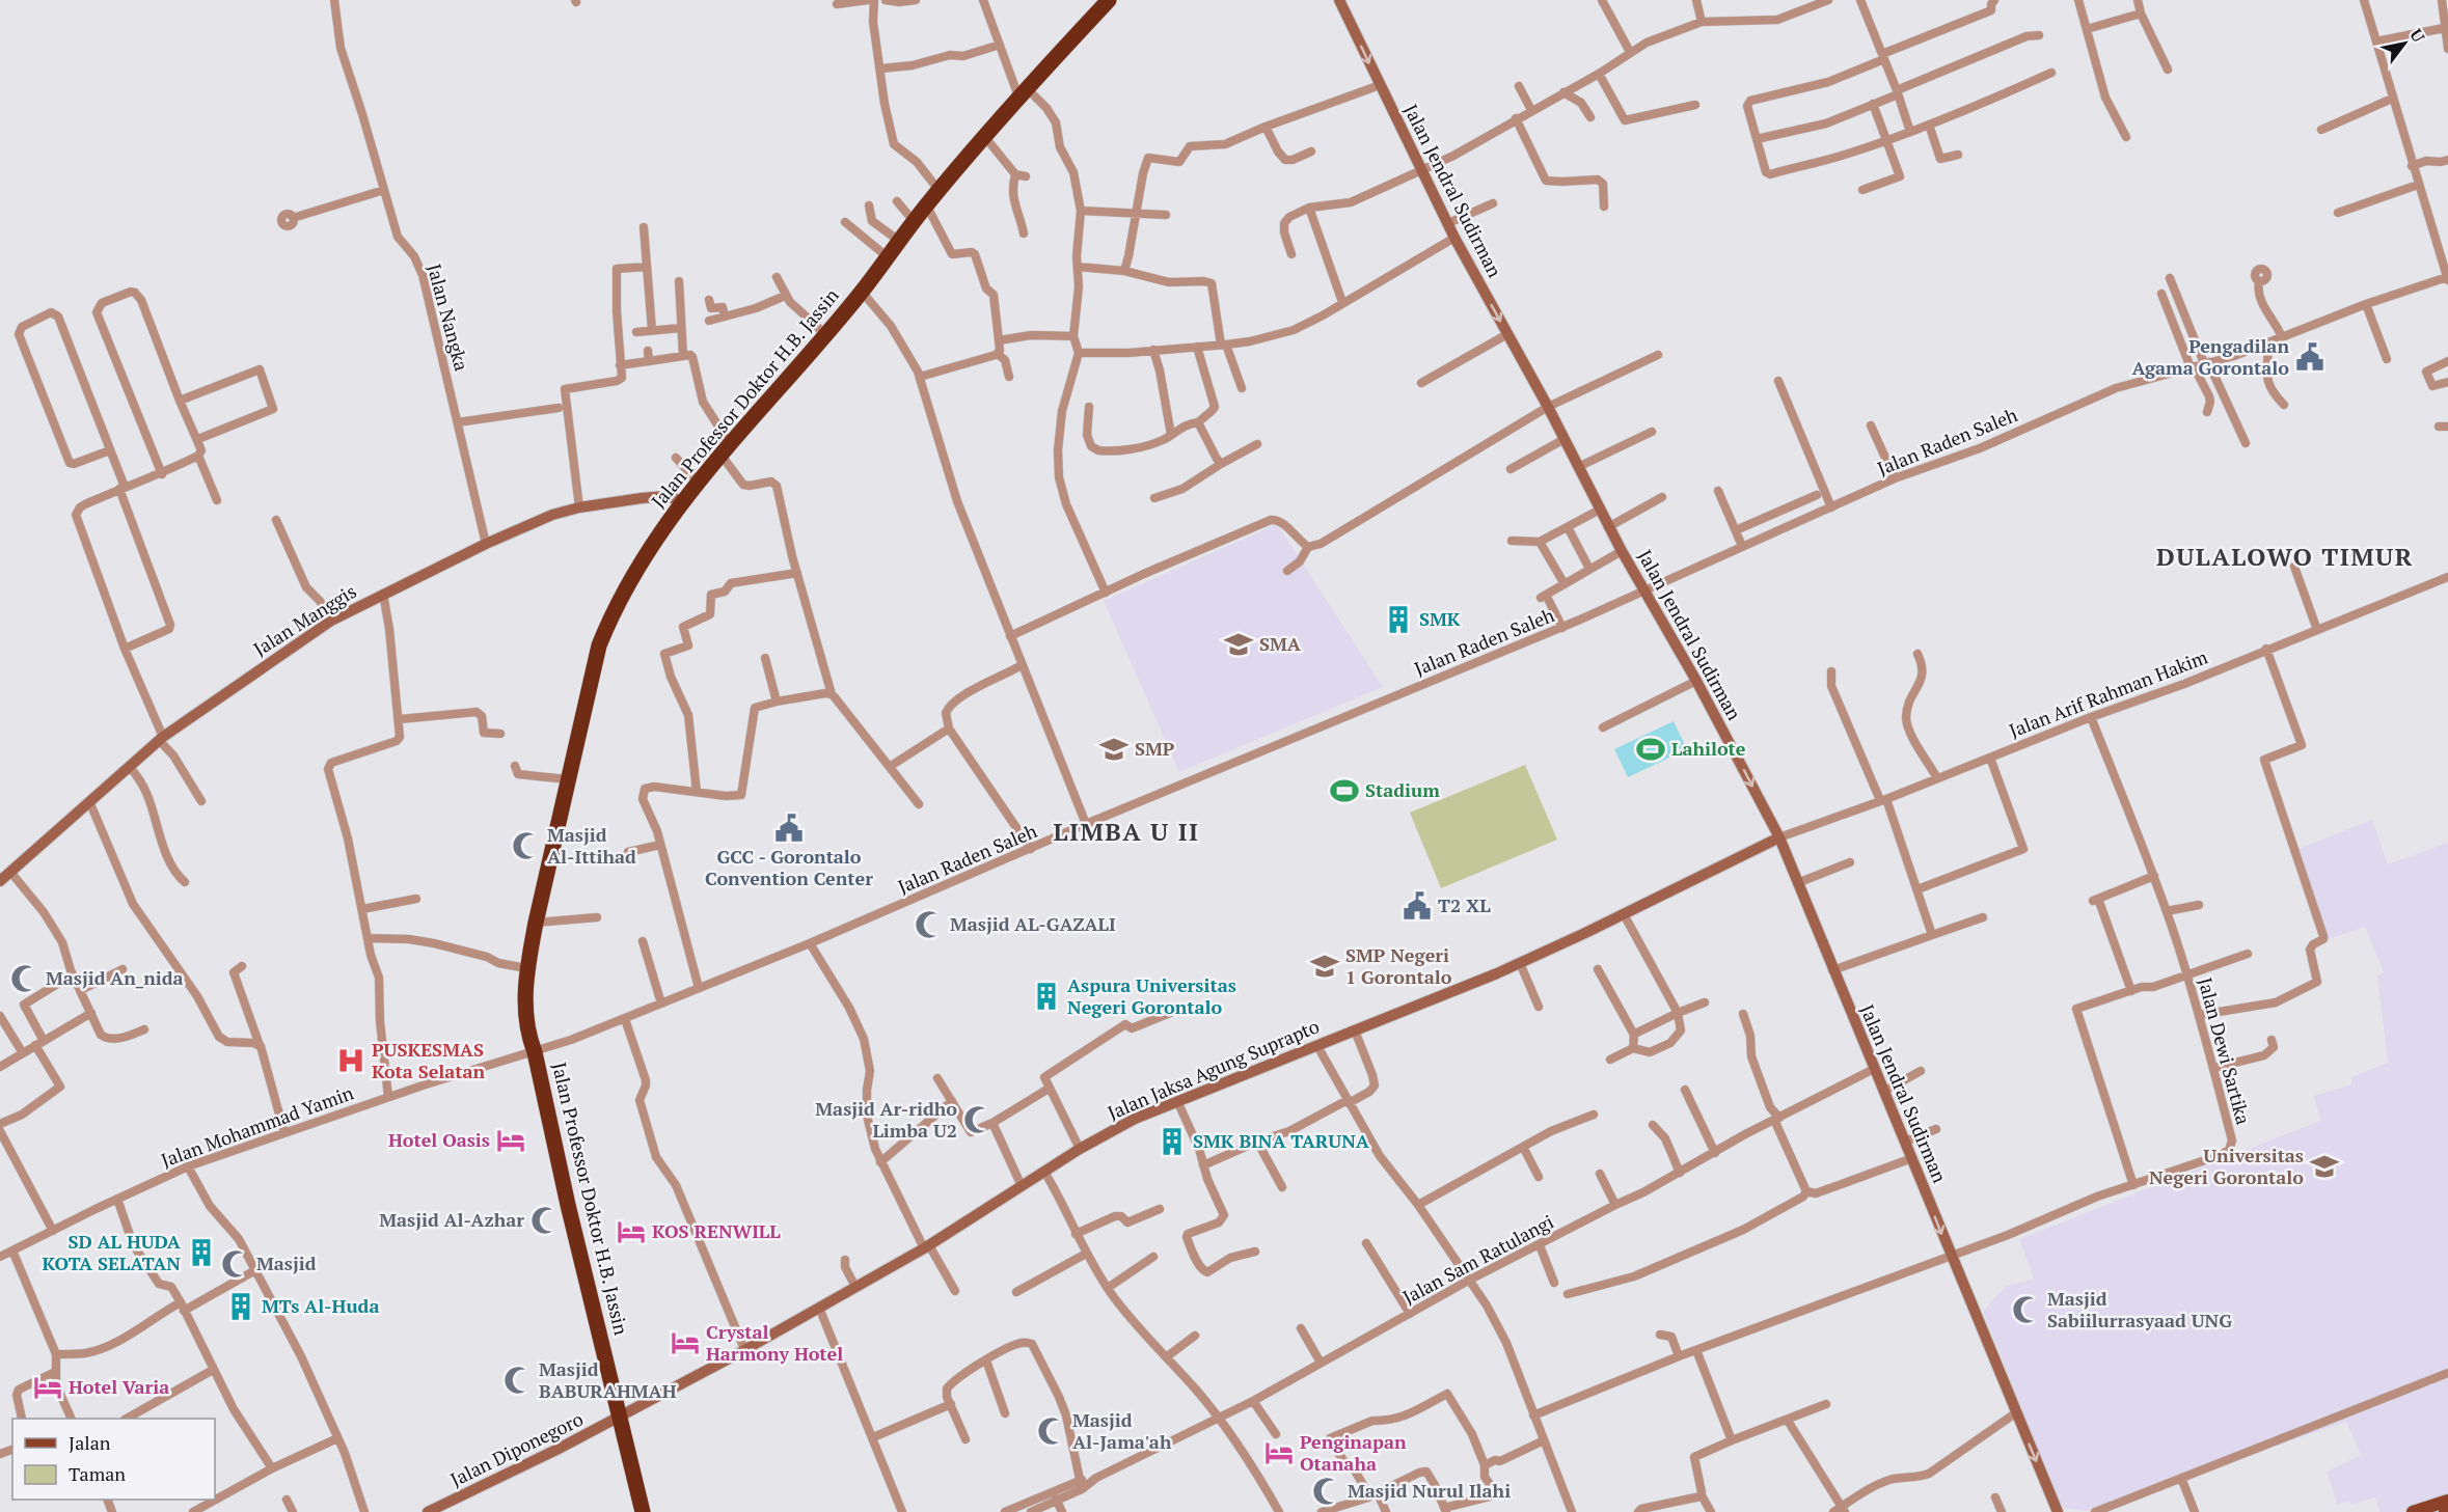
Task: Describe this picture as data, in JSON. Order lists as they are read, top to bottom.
{
  "streets": {
    "highway": ["Jalan Professor Doktor H.B. Jassin"],
    "street": [
      "Jalan Jendral Sudirman",
      "Jalan Nangka",
      "Jalan Raden Saleh",
      "Jalan Manggis",
      "Jalan Arif Rahman Hakim",
      "Jalan Dewi Sartika",
      "Jalan Jaksa Agung Suprapto",
      "Jalan Mohammad Yamin",
      "Jalan Sam Ratulangi",
      "Jalan Diponegoro"
    ]
  },
  "crossings": [
    ["Jalan Jendral Sudirman", "Jalan Raden Saleh"],
    ["Jalan Jendral Sudirman", "Jalan Arif Rahman Hakim"],
    ["Jalan Jendral Sudirman", "Jalan Dewi Sartika"],
    ["Jalan Jendral Sudirman", "Jalan Jaksa Agung Suprapto"],
    ["Jalan Jendral Sudirman", "Jalan Sam Ratulangi"],
    ["Jalan Nangka", "Jalan Manggis"],
    ["Jalan Professor Doktor H.B. Jassin", "Jalan Raden Saleh"],
    ["Jalan Professor Doktor H.B. Jassin", "Jalan Manggis"],
    ["Jalan Professor Doktor H.B. Jassin", "Jalan Jaksa Agung Suprapto"],
    ["Jalan Professor Doktor H.B. Jassin", "Jalan Mohammad Yamin"],
    ["Jalan Professor Doktor H.B. Jassin", "Jalan Diponegoro"],
    ["Jalan Raden Saleh", "Jalan Mohammad Yamin"],
    ["Jalan Arif Rahman Hakim", "Jalan Dewi Sartika"],
    ["Jalan Arif Rahman Hakim", "Jalan Jaksa Agung Suprapto"],
    ["Jalan Jaksa Agung Suprapto", "Jalan Diponegoro"]
  ],
  "one_way": ["Jalan Jendral Sudirman"],
  "districts": ["DULALOWO TIMUR", "LIMBA U II"],
  "places": {
    "public building": ["Pengadilan Agama Gorontalo", "GCC - Gorontalo Convention Center", "T2 XL"],
    "building": [
      "SMK",
      "Aspura Universitas Negeri Gorontalo",
      "SMK BINA TARUNA",
      "SD AL HUDA KOTA SELATAN",
      "MTs Al-Huda"
    ],
    "school or university": [
      "SMA",
      "SMP",
      "SMP Negeri 1 Gorontalo",
      "Universitas Negeri Gorontalo"
    ],
    "sports": ["Lahilote", "Stadium"],
    "mosque": [
      "Masjid Al-Ittihad",
      "Masjid AL-GAZALI",
      "Masjid An_nida",
      "Masjid Ar-ridho Limba U2",
      "Masjid Al-Azhar",
      "Masjid",
      "Masjid Sabiilurrasyaad UNG",
      "Masjid BABURAHMAH",
      "Masjid Al-Jama'ah",
      "Masjid Nurul Ilahi"
    ],
    "hospital": ["PUSKESMAS Kota Selatan"],
    "hotel": [
      "Hotel Oasis",
      "KOS RENWILL",
      "Crystal Harmony Hotel",
      "Hotel Varia",
      "Penginapan Otanaha"
    ]
  },
  "legend": ["Jalan", "Taman"],
  "north": "top right"
}
